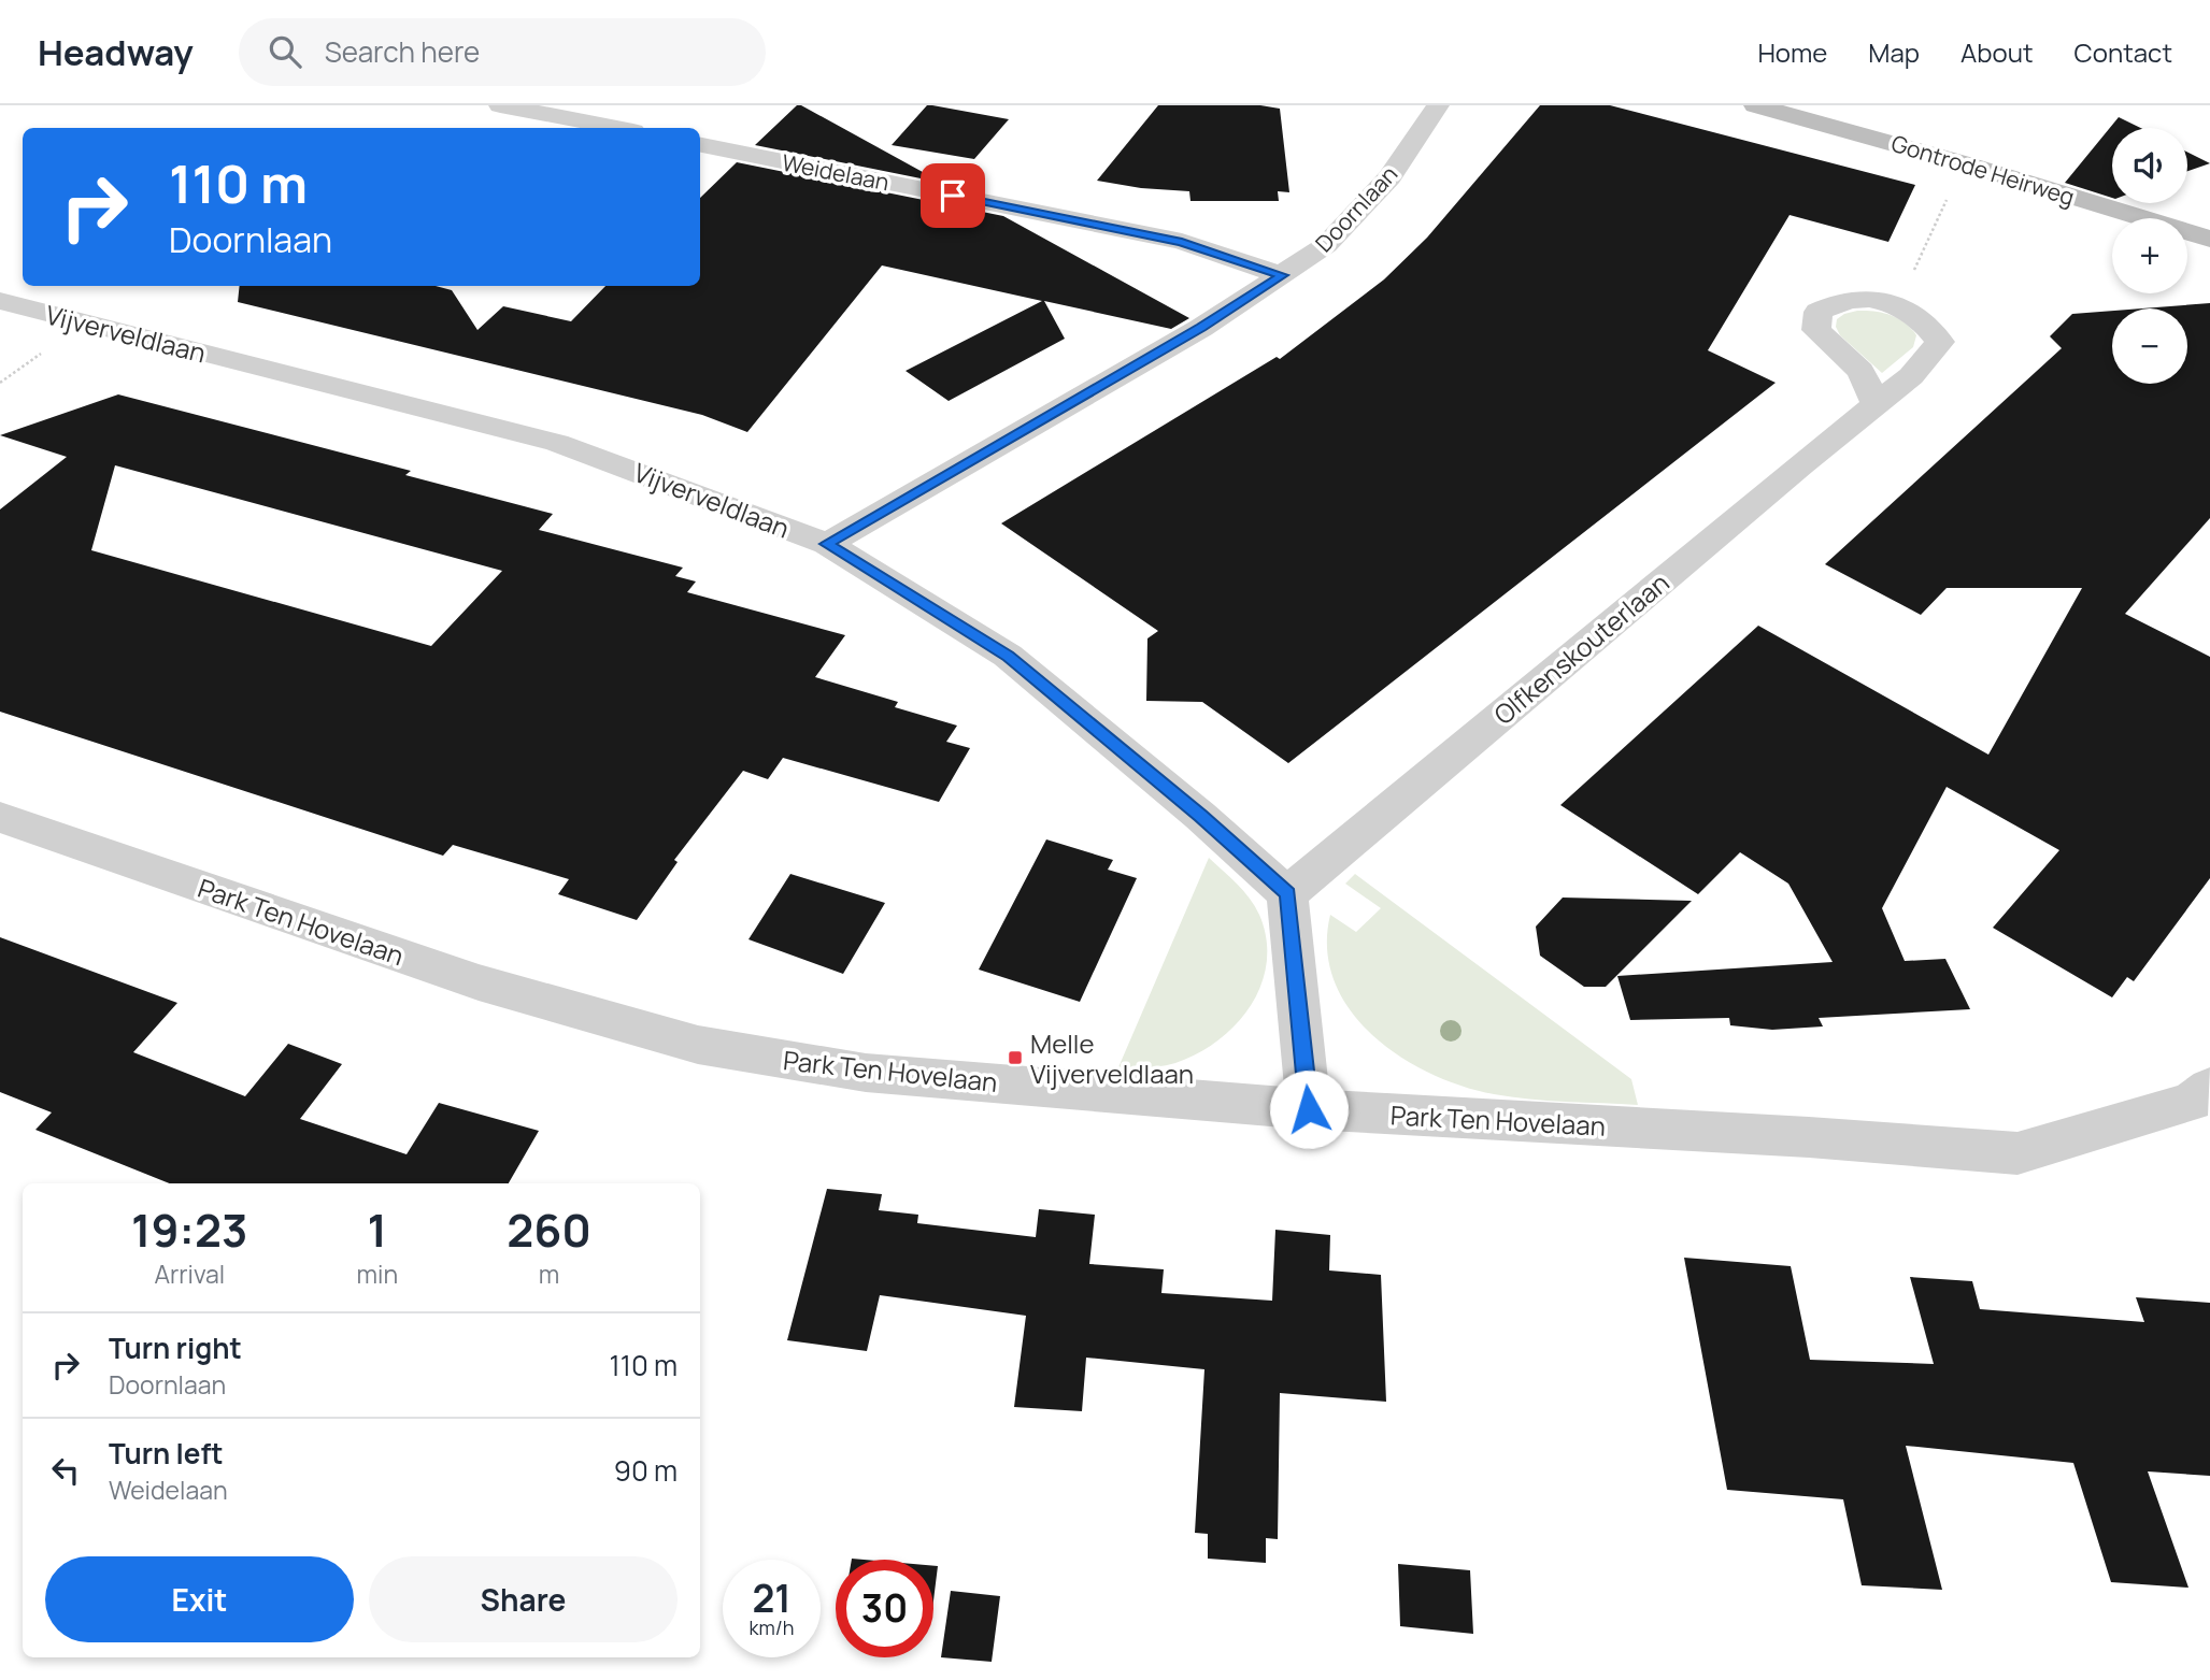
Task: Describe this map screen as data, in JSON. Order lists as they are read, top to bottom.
{
  "streets": {
    "street": [
      "Gontrode Heirweg",
      "Weidelaan",
      "Doornlaan",
      "Vijverveldlaan",
      "Olfkenskouterlaan",
      "Park Ten Hovelaan"
    ]
  },
  "crossings": [
    ["Weidelaan", "Doornlaan"],
    ["Doornlaan", "Vijverveldlaan"],
    ["Vijverveldlaan", "Olfkenskouterlaan"]
  ],
  "places": {
    "transit": ["Melle Vijverveldlaan"]
  },
  "page": {
    "header": "Headway",
    "search": "Search here",
    "nav": [
      "Home",
      "Map",
      "About",
      "Contact"
    ],
    "map_buttons": ["+", "−"],
    "turn": ["110 m", "Doornlaan"],
    "eta": [
      "19:23",
      "Arrival",
      "1",
      "min",
      "260",
      "m"
    ],
    "list": [
      {
        "name": "Turn right",
        "note": "Doornlaan",
        "value": "110 m"
      },
      {
        "name": "Turn left",
        "note": "Weidelaan",
        "value": "90 m"
      }
    ],
    "buttons": ["Exit", "Share"],
    "speed": "21 km/h",
    "limit": "30"
  }
}
